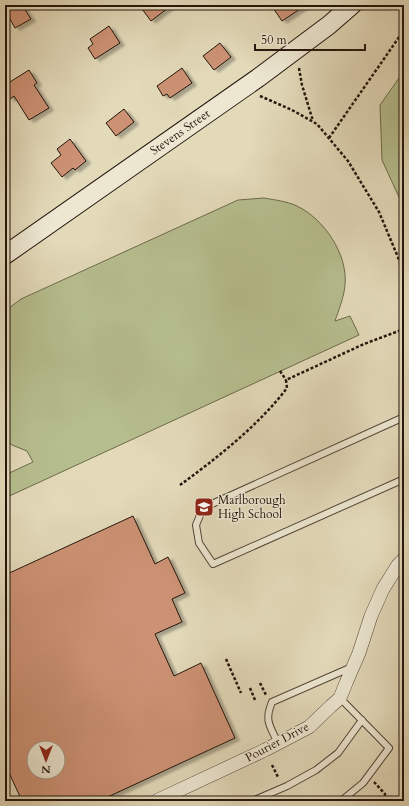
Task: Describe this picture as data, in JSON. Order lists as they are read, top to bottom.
{
  "streets": {
    "street": ["Stevens Street", "Pourier Drive"]
  },
  "places": {
    "school or university": ["Marlborough High School"]
  },
  "scale_bar": "50 m",
  "north": "bottom"
}
